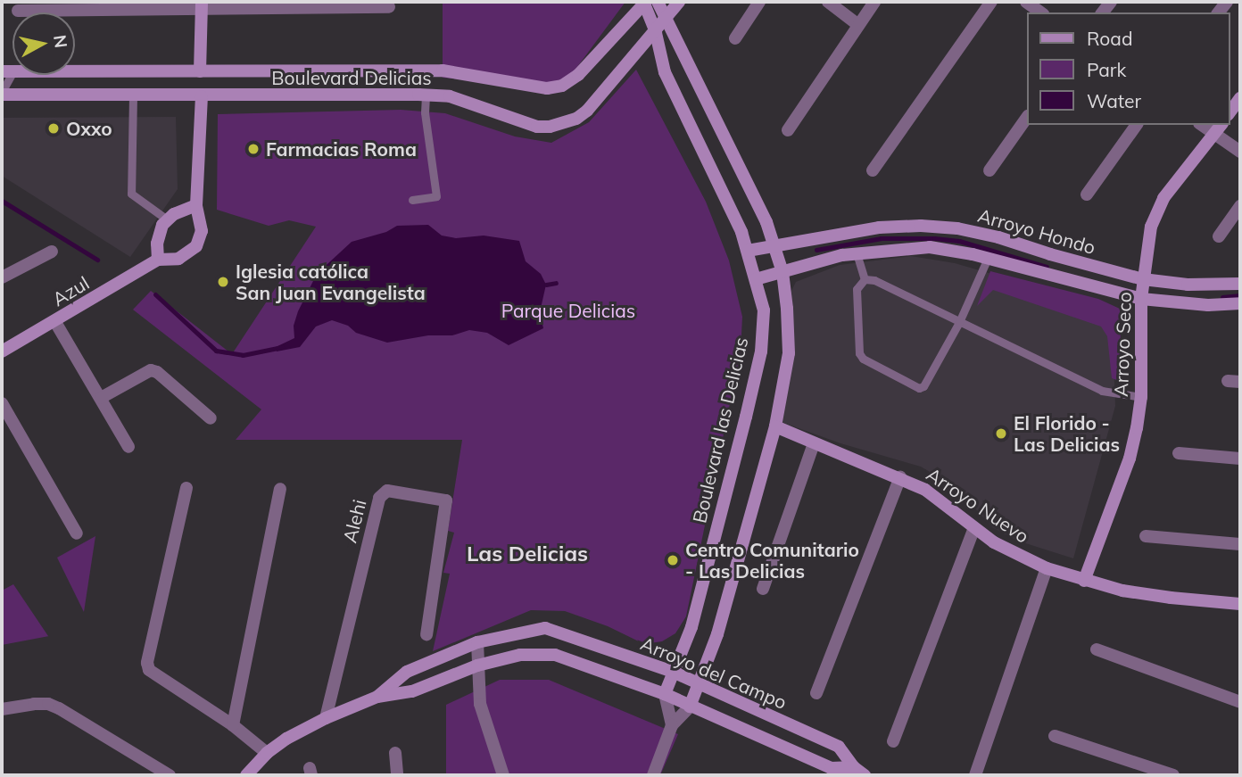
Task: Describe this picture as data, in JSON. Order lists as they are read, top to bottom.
{
  "streets": {
    "street": [
      "Boulevard Delicias",
      "Arroyo Hondo",
      "Azul",
      "Arroyo Seco",
      "Boulevard las Delicias",
      "Arroyo Nuevo",
      "Alehi",
      "Arroyo del Campo"
    ]
  },
  "crossings": [
    ["Boulevard Delicias", "Azul"],
    ["Boulevard Delicias", "Boulevard las Delicias"],
    ["Arroyo Hondo", "Arroyo Seco"],
    ["Arroyo Hondo", "Boulevard las Delicias"],
    ["Arroyo Seco", "Arroyo Nuevo"],
    ["Boulevard las Delicias", "Arroyo del Campo"],
    ["Alehi", "Arroyo del Campo"]
  ],
  "districts": ["Las Delicias"],
  "parks": ["Parque Delicias"],
  "places": [
    "Oxxo",
    "Farmacias Roma",
    "Iglesia católica San Juan Evangelista",
    "El Florido - Las Delicias",
    "Centro Comunitario - Las Delicias"
  ],
  "legend": ["Road", "Park", "Water"],
  "north": "right"
}
